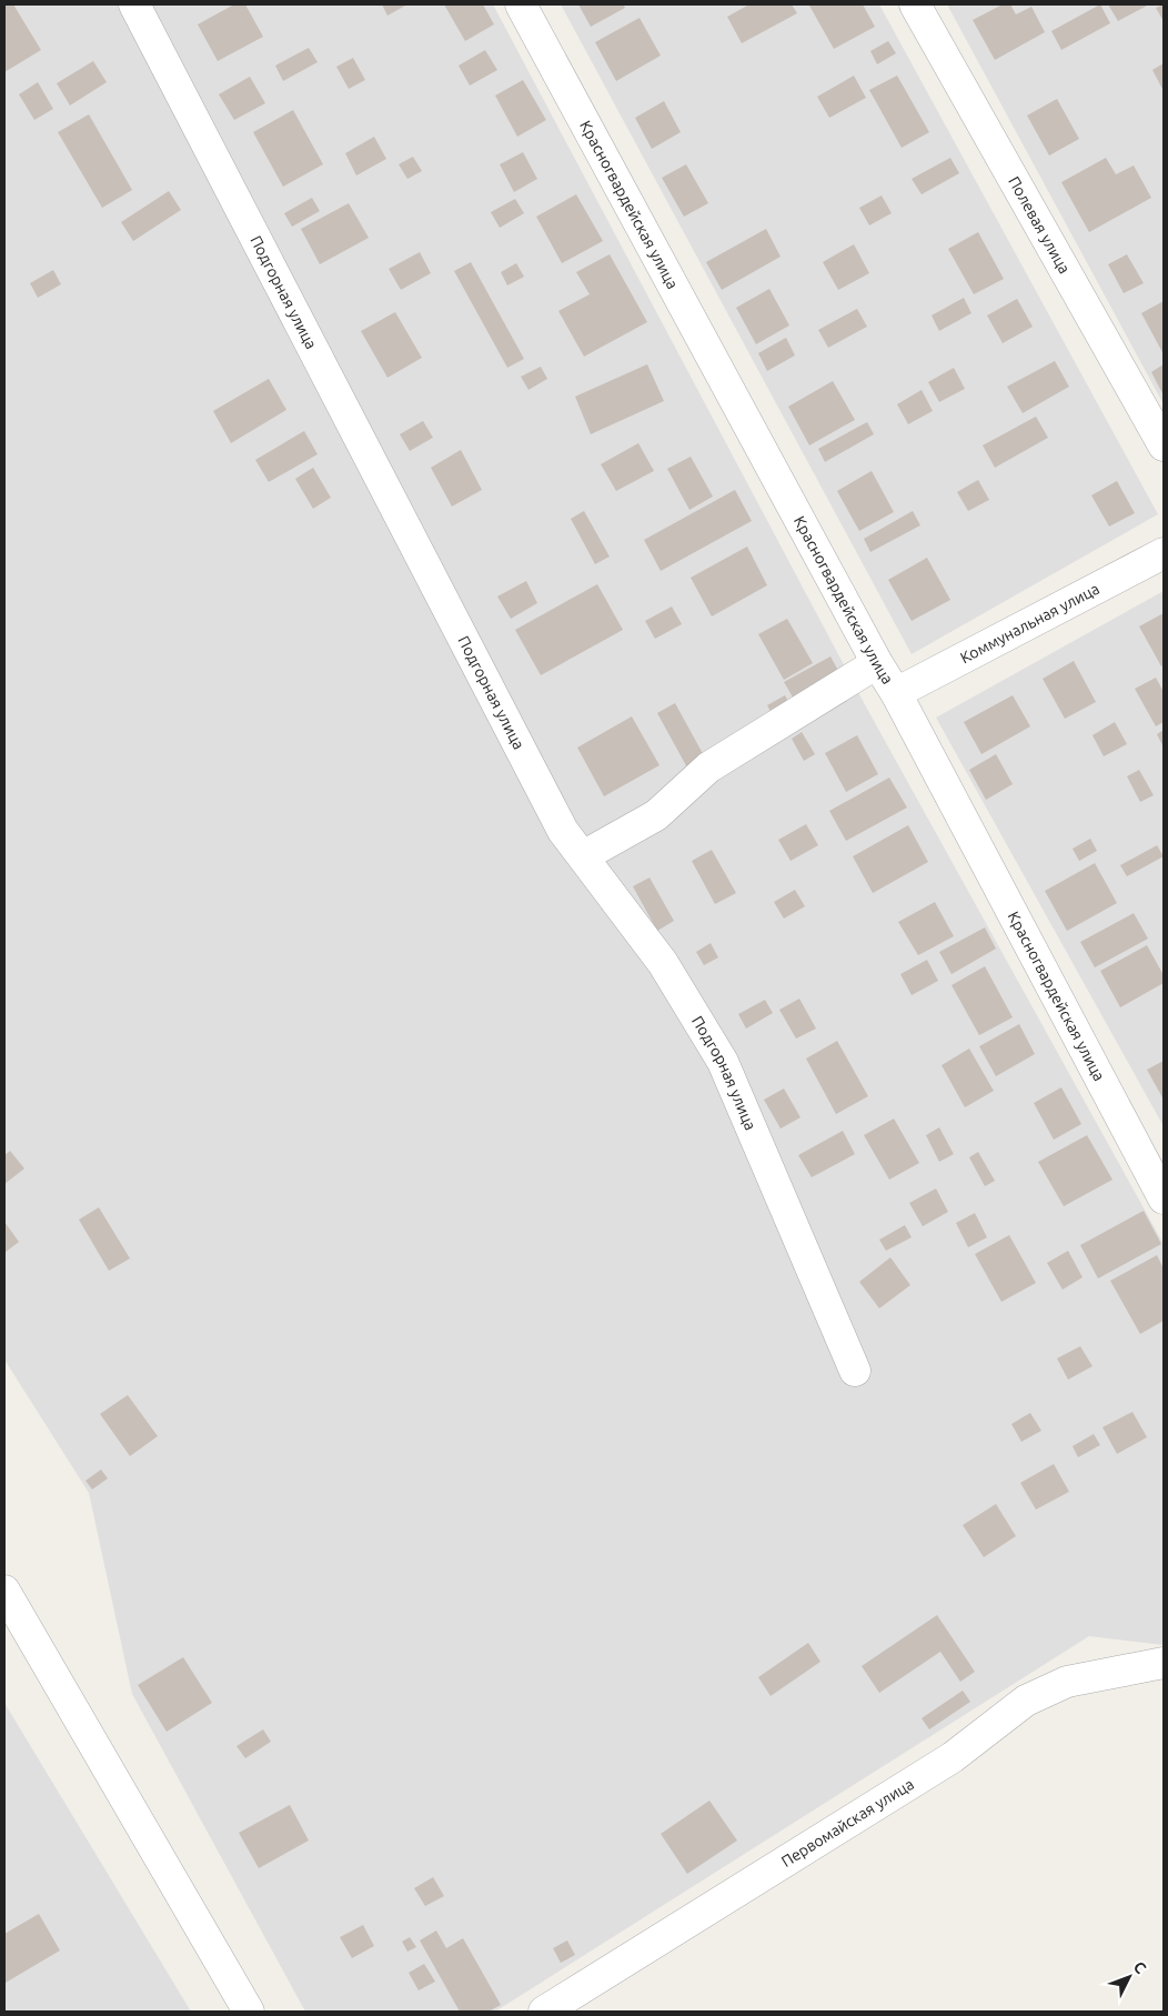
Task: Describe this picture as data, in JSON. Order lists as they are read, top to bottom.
{
  "streets": {
    "street": [
      "Красногвардейская улица",
      "Полевая улица",
      "Подгорная улица",
      "Коммунальная улица",
      "Первомайская улица"
    ]
  },
  "crossings": [
    ["Красногвардейская улица", "Коммунальная улица"]
  ],
  "north": "top right"
}
